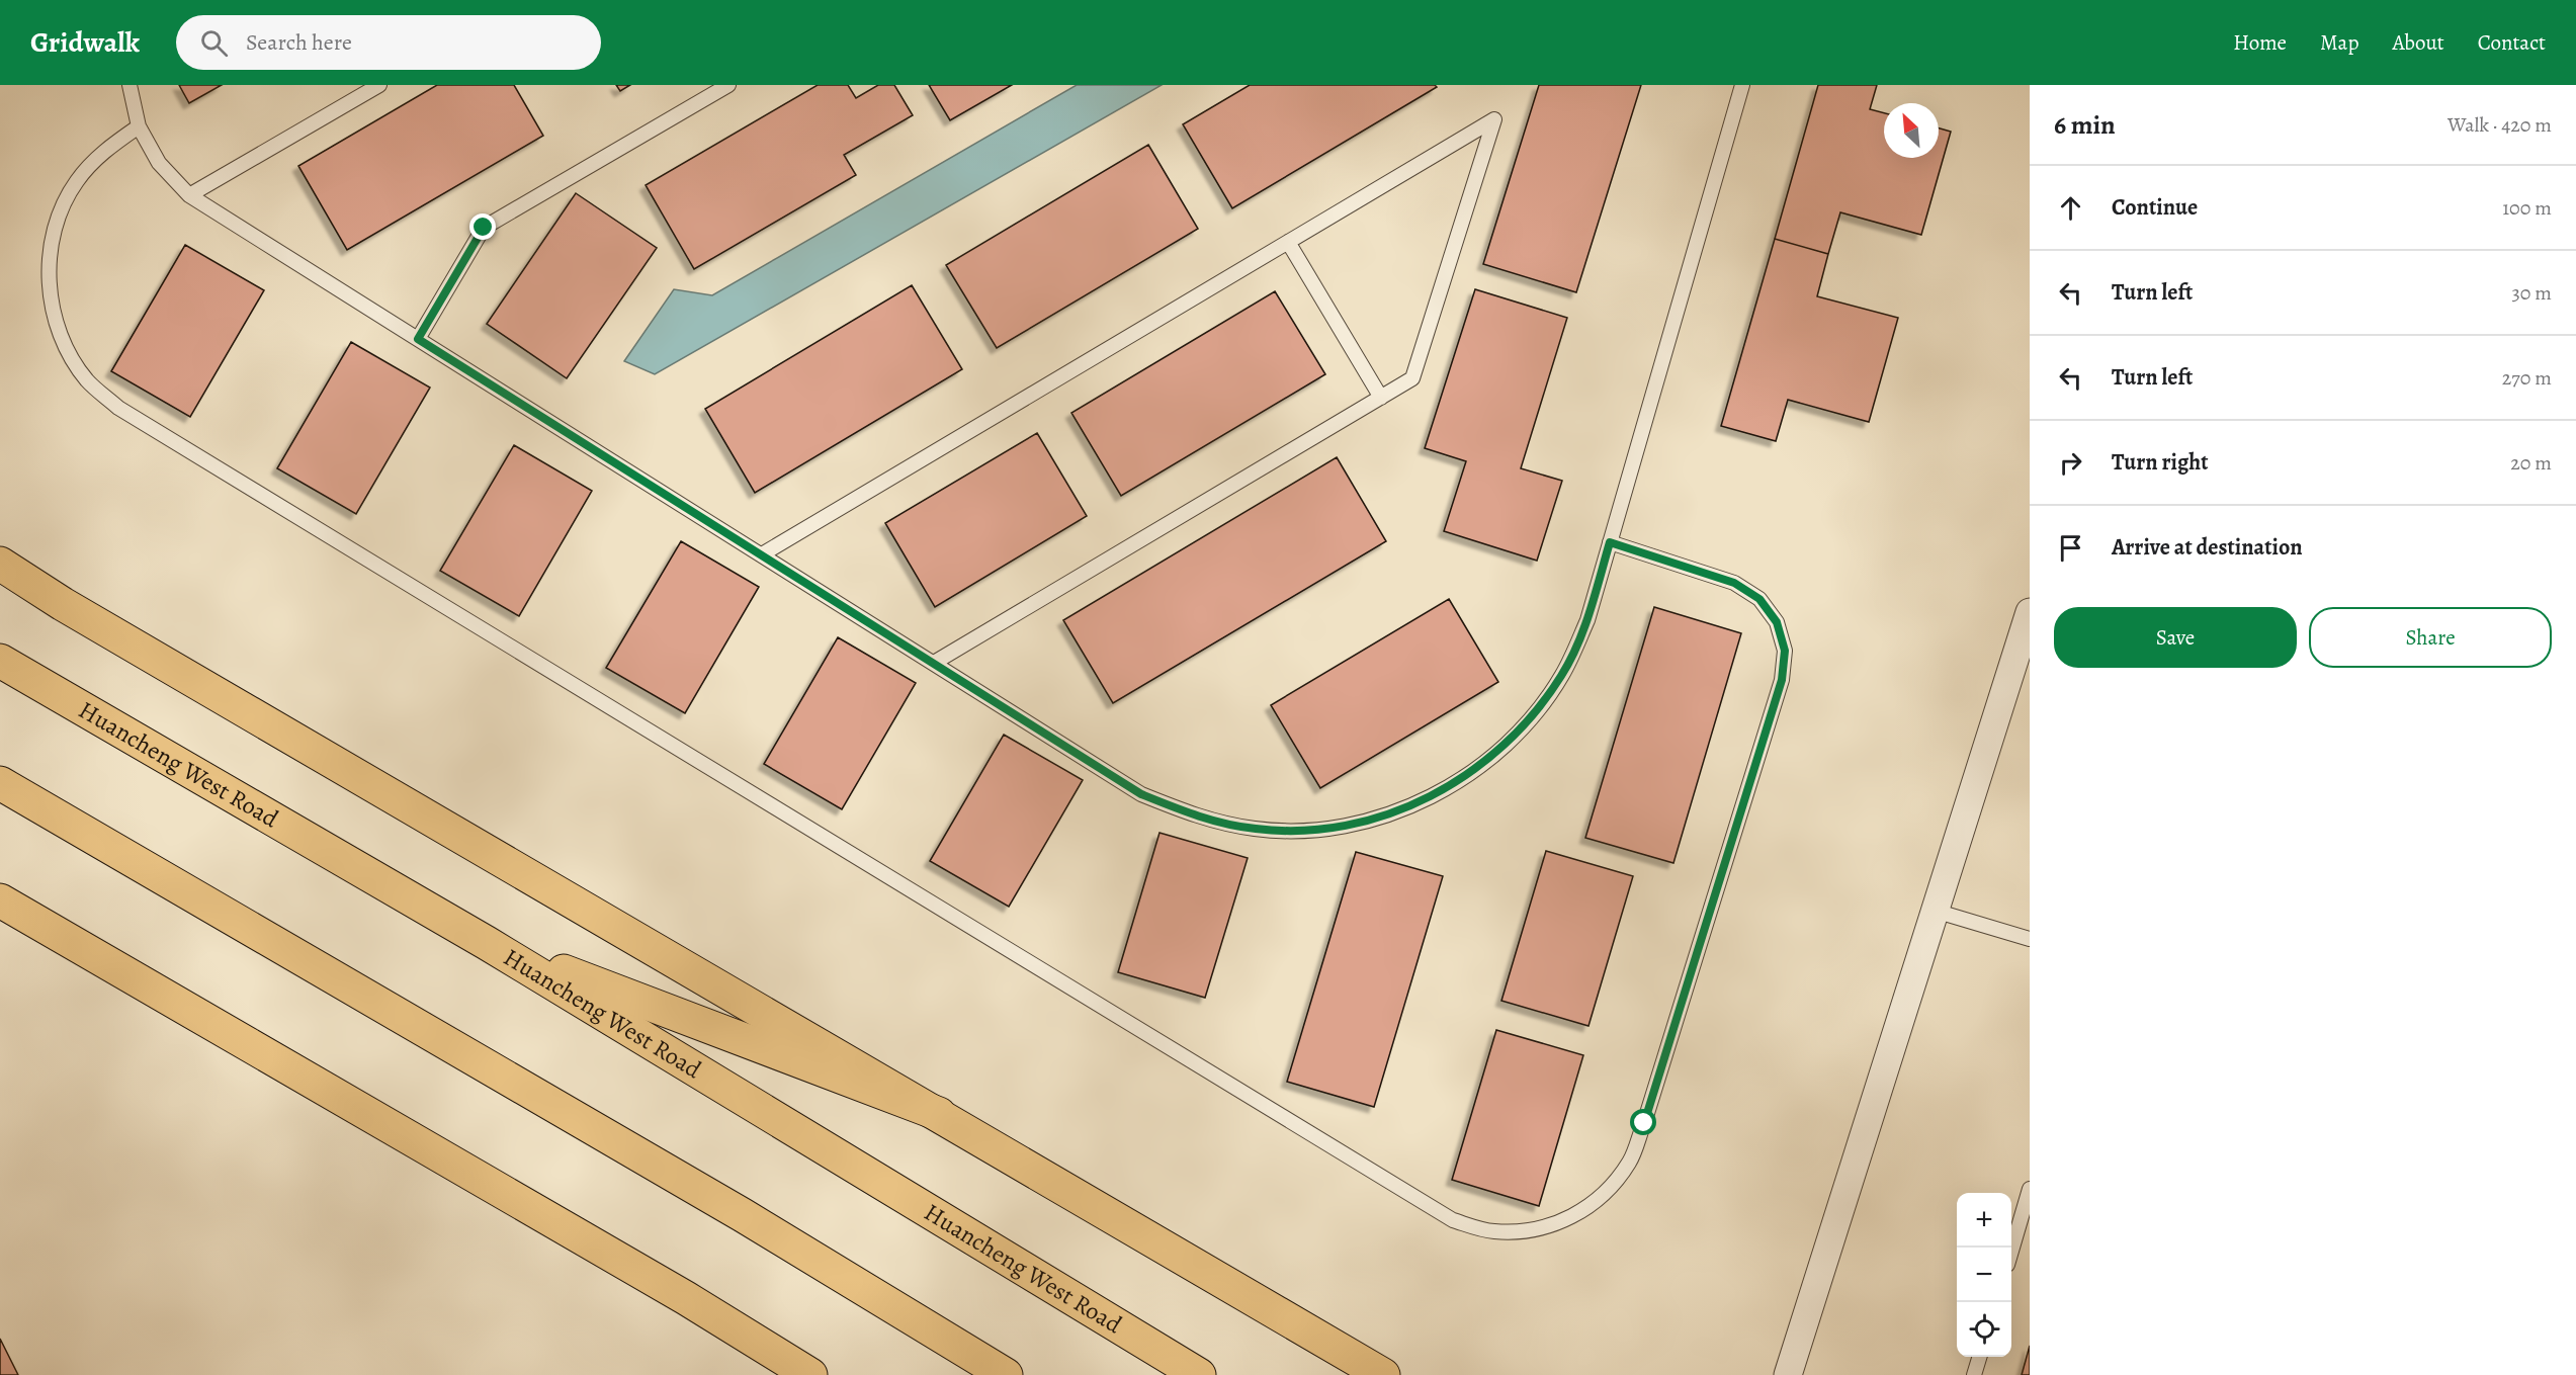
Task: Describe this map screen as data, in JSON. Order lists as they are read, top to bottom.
{
  "streets": {
    "main road": ["Huancheng West Road"]
  },
  "north": "top left",
  "page": {
    "header": "Gridwalk",
    "search": "Search here",
    "nav": [
      "Home",
      "Map",
      "About",
      "Contact"
    ],
    "heading": ["6 min", "Walk · 420 m"],
    "list": [
      ["Continue", "100 m"],
      ["Turn left", "30 m"],
      ["Turn left", "270 m"],
      ["Turn right", "20 m"],
      "Arrive at destination"
    ],
    "buttons": ["Save", "Share"],
    "map_buttons": ["+", "−"]
  }
}
